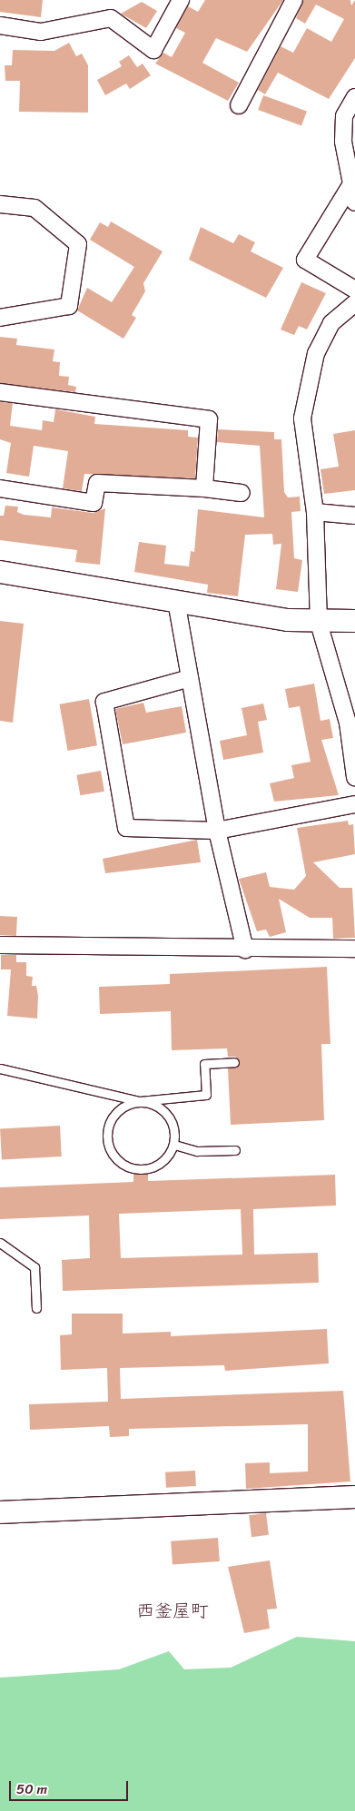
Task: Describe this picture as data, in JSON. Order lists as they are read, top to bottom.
{
  "districts": ["西釜屋町"],
  "scale_bar": "50 m"
}
